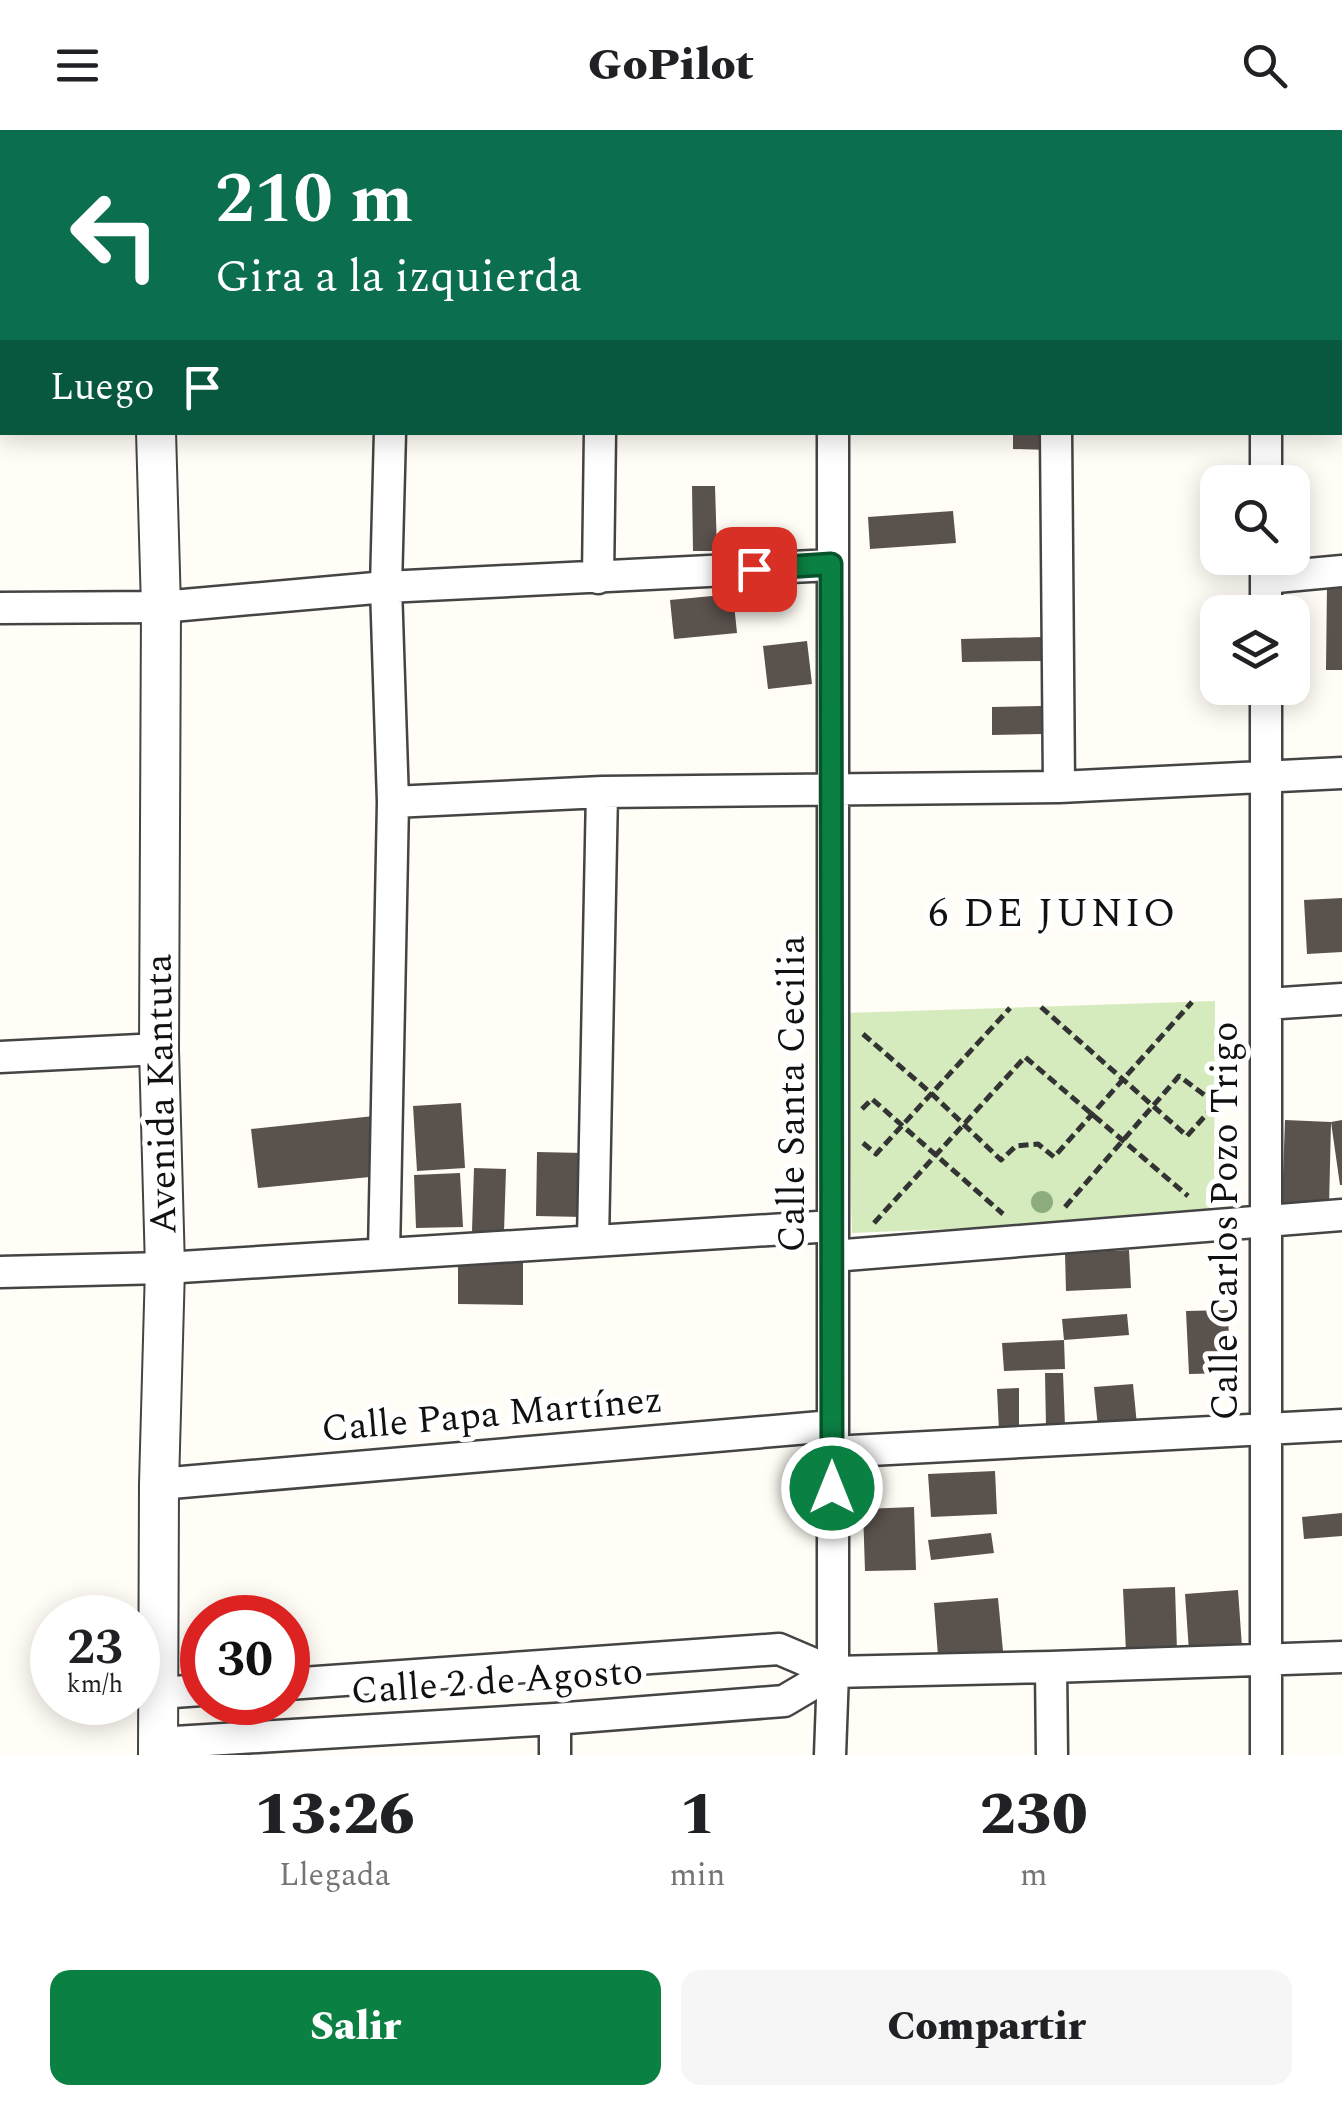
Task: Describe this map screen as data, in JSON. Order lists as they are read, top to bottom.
{
  "streets": {
    "street": [
      "Avenida Kantuta",
      "Calle Santa Cecilia",
      "Calle Carlos Pozo Trigo",
      "Calle Papa Martínez",
      "Calle 2 de Agosto"
    ]
  },
  "crossings": [
    ["Avenida Kantuta", "Calle Papa Martínez"],
    ["Calle Santa Cecilia", "Calle Papa Martínez"],
    ["Calle Santa Cecilia", "Calle 2 de Agosto"],
    ["Calle Carlos Pozo Trigo", "Calle Papa Martínez"],
    ["Calle Carlos Pozo Trigo", "Calle 2 de Agosto"]
  ],
  "districts": ["6 DE JUNIO"],
  "page": {
    "header": "GoPilot",
    "turn": ["210 m", "Gira a la izquierda"],
    "then": "Luego",
    "speed": "23 km/h",
    "limit": "30",
    "eta": [
      "13:26",
      "Llegada",
      "1",
      "min",
      "230",
      "m"
    ],
    "buttons": ["Salir", "Compartir"]
  }
}
